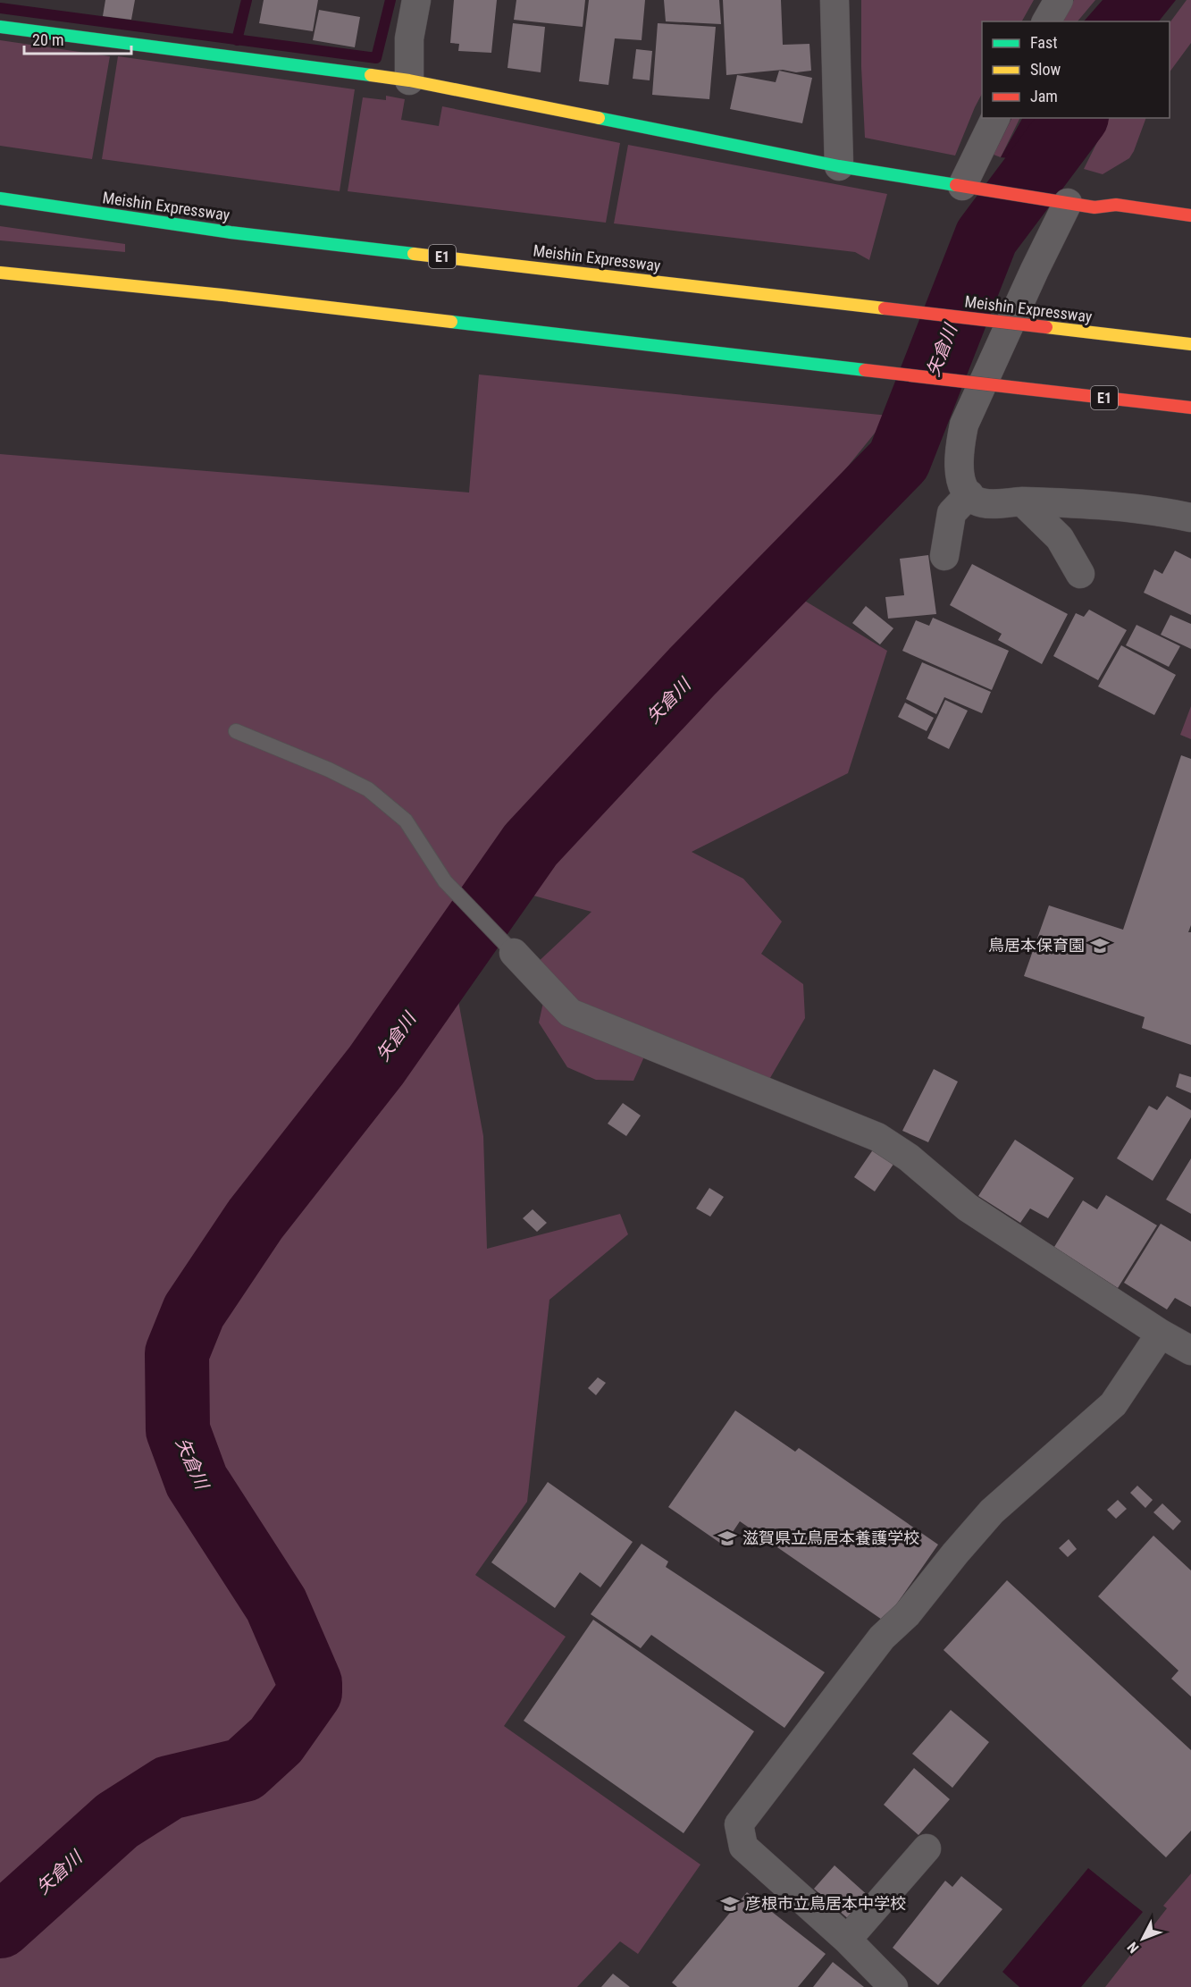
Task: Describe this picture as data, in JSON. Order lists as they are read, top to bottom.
{
  "streets": {
    "main road": ["Meishin Expressway", "E1"]
  },
  "water": ["矢倉川"],
  "places": {
    "school or university": ["鳥居本保育園", "滋賀県立鳥居本養護学校", "彦根市立鳥居本中学校"]
  },
  "legend": ["Fast", "Slow", "Jam"],
  "scale_bar": "20 m",
  "north": "bottom left"
}
